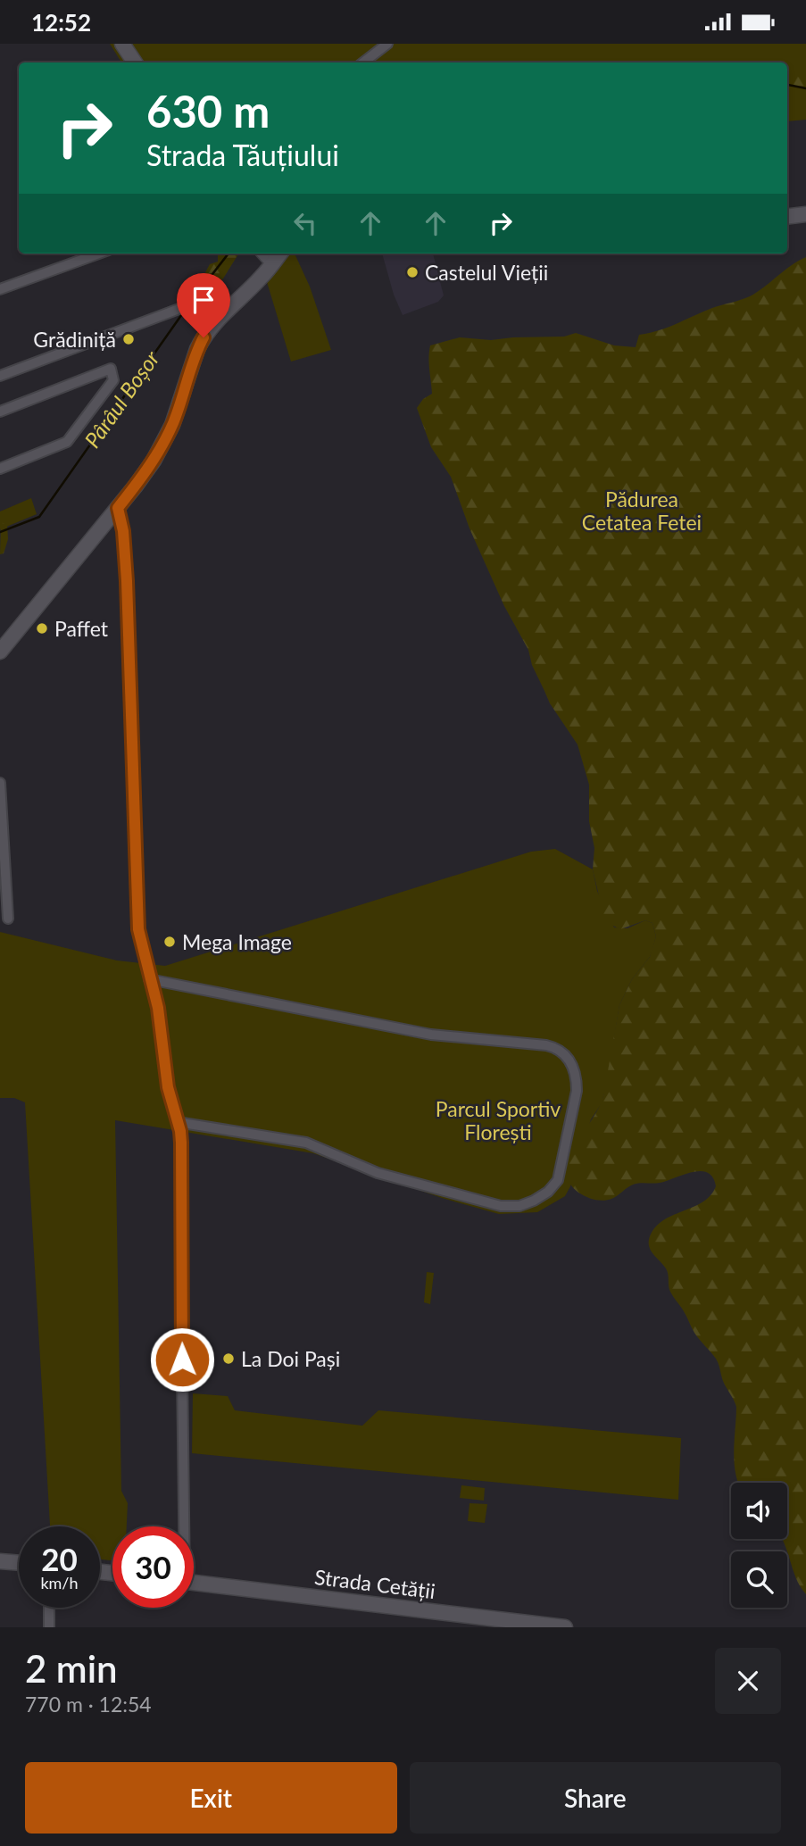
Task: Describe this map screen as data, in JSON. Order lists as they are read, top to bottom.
{
  "streets": {
    "main road": ["Strada Cetății"]
  },
  "water": ["Pârâul Boșor"],
  "parks": ["Pădurea Cetatea Fetei", "Parcul Sportiv Florești"],
  "places": [
    "Castelul Vieții",
    "Grădiniță",
    "Paffet",
    "Mega Image",
    "La Doi Pași"
  ],
  "page": {
    "status": "12:52",
    "turn": ["630 m", "Strada Tăuțiului"],
    "speed": "20 km/h",
    "limit": "30",
    "heading": ["2 min", "770 m · 12:54"],
    "buttons": ["Exit", "Share"]
  }
}
